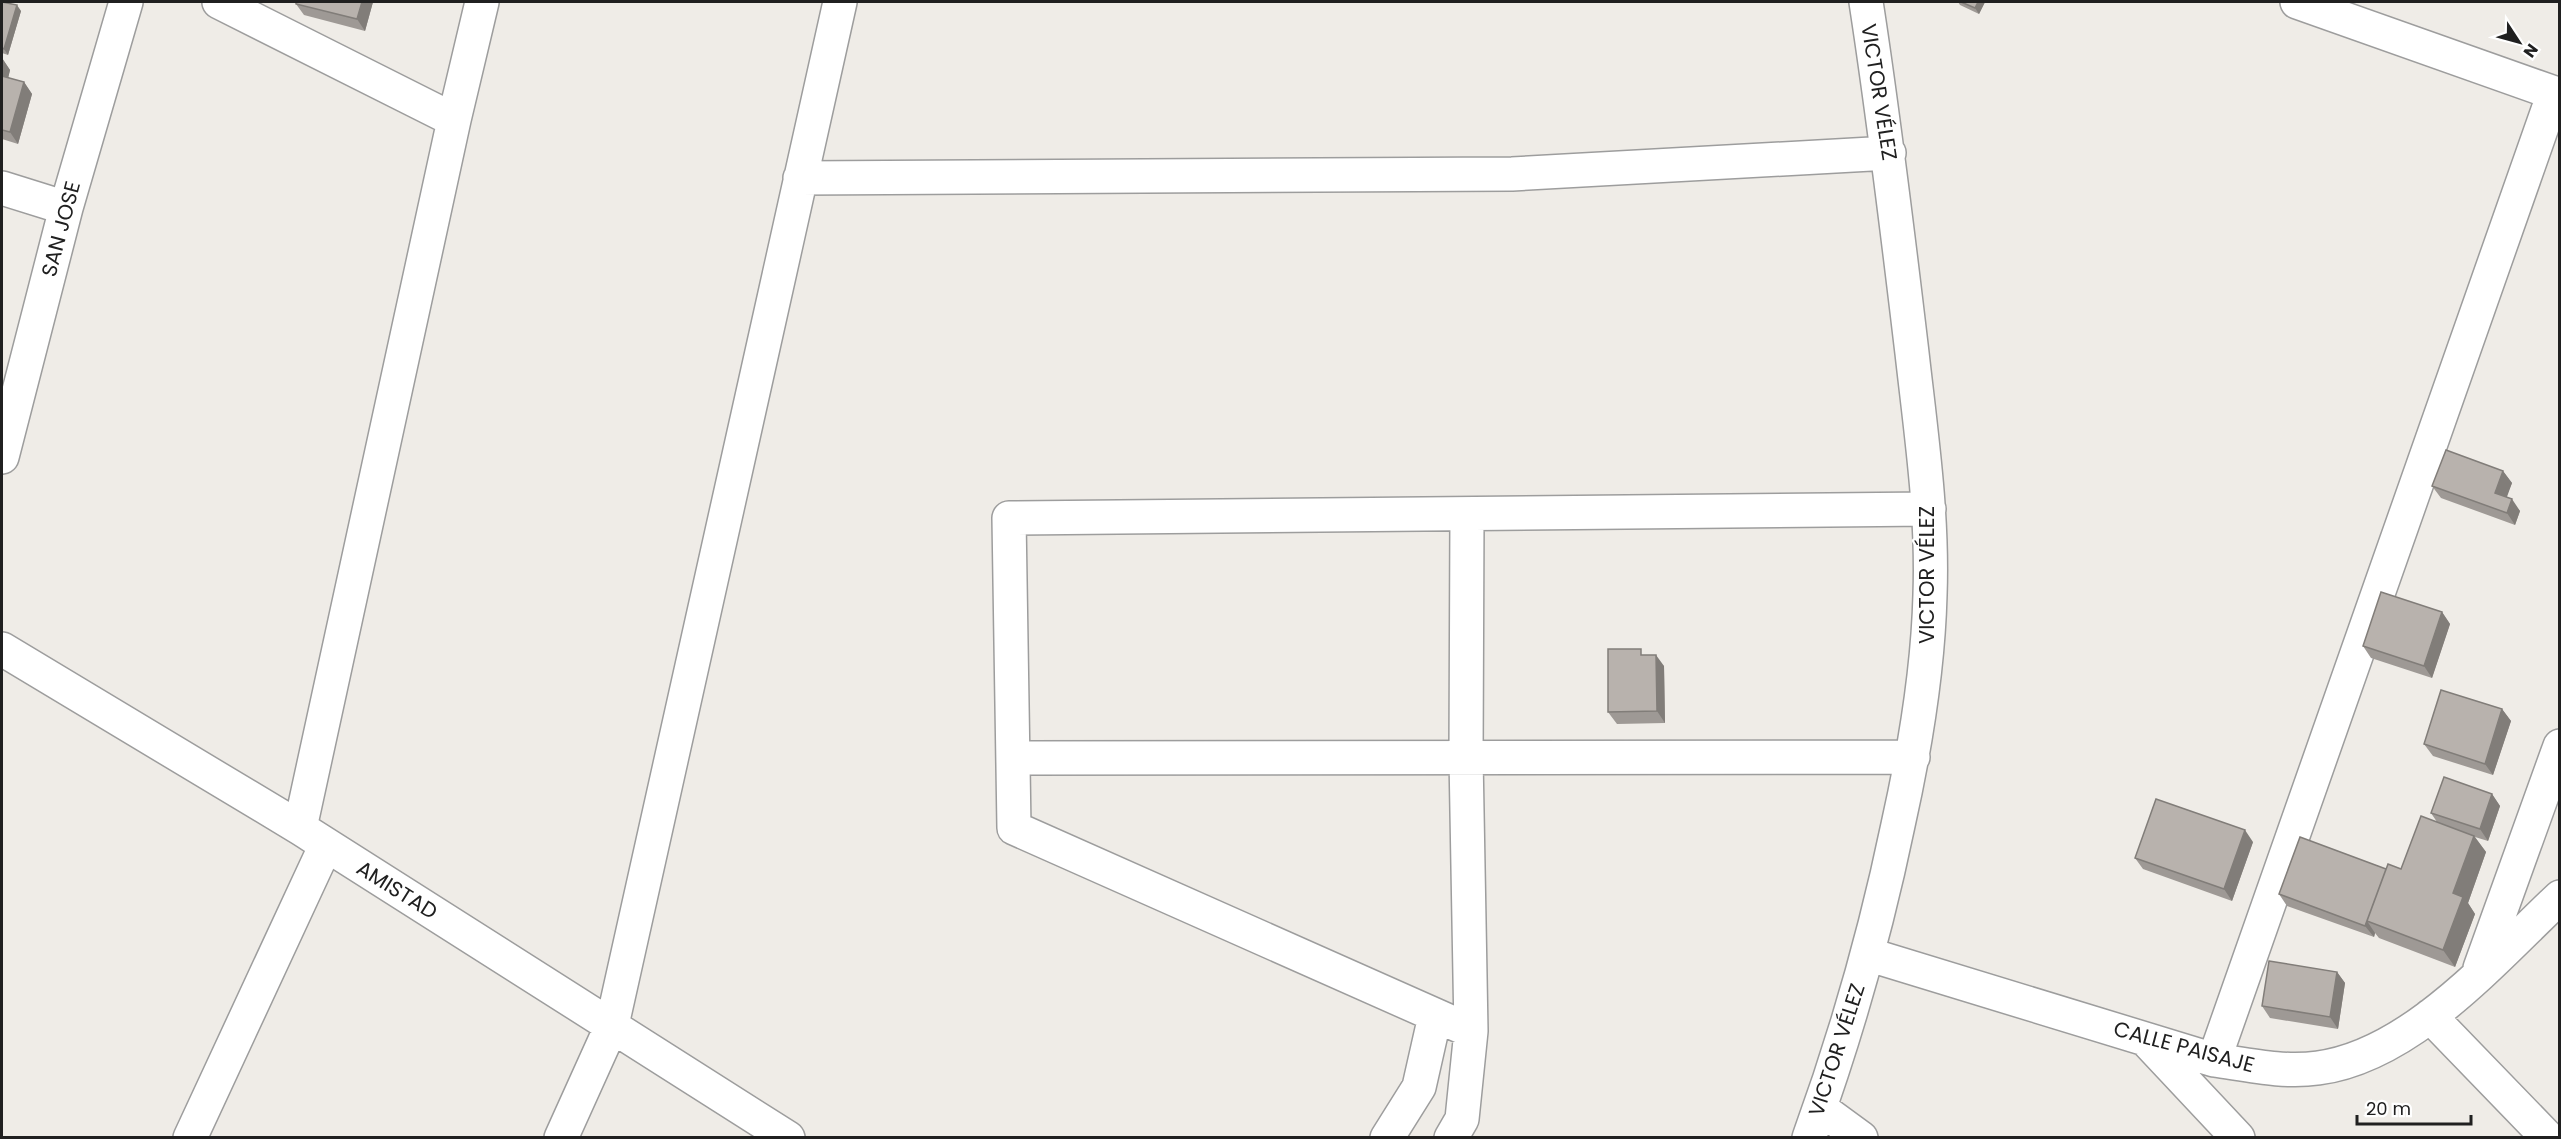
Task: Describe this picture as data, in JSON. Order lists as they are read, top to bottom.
{
  "streets": {
    "street": [
      "VICTOR VÉLEZ",
      "SAN JOSE",
      "AMISTAD",
      "CALLE PAISAJE"
    ]
  },
  "crossings": [
    ["VICTOR VÉLEZ", "CALLE PAISAJE"]
  ],
  "scale_bar": "20 m",
  "north": "bottom right"
}
